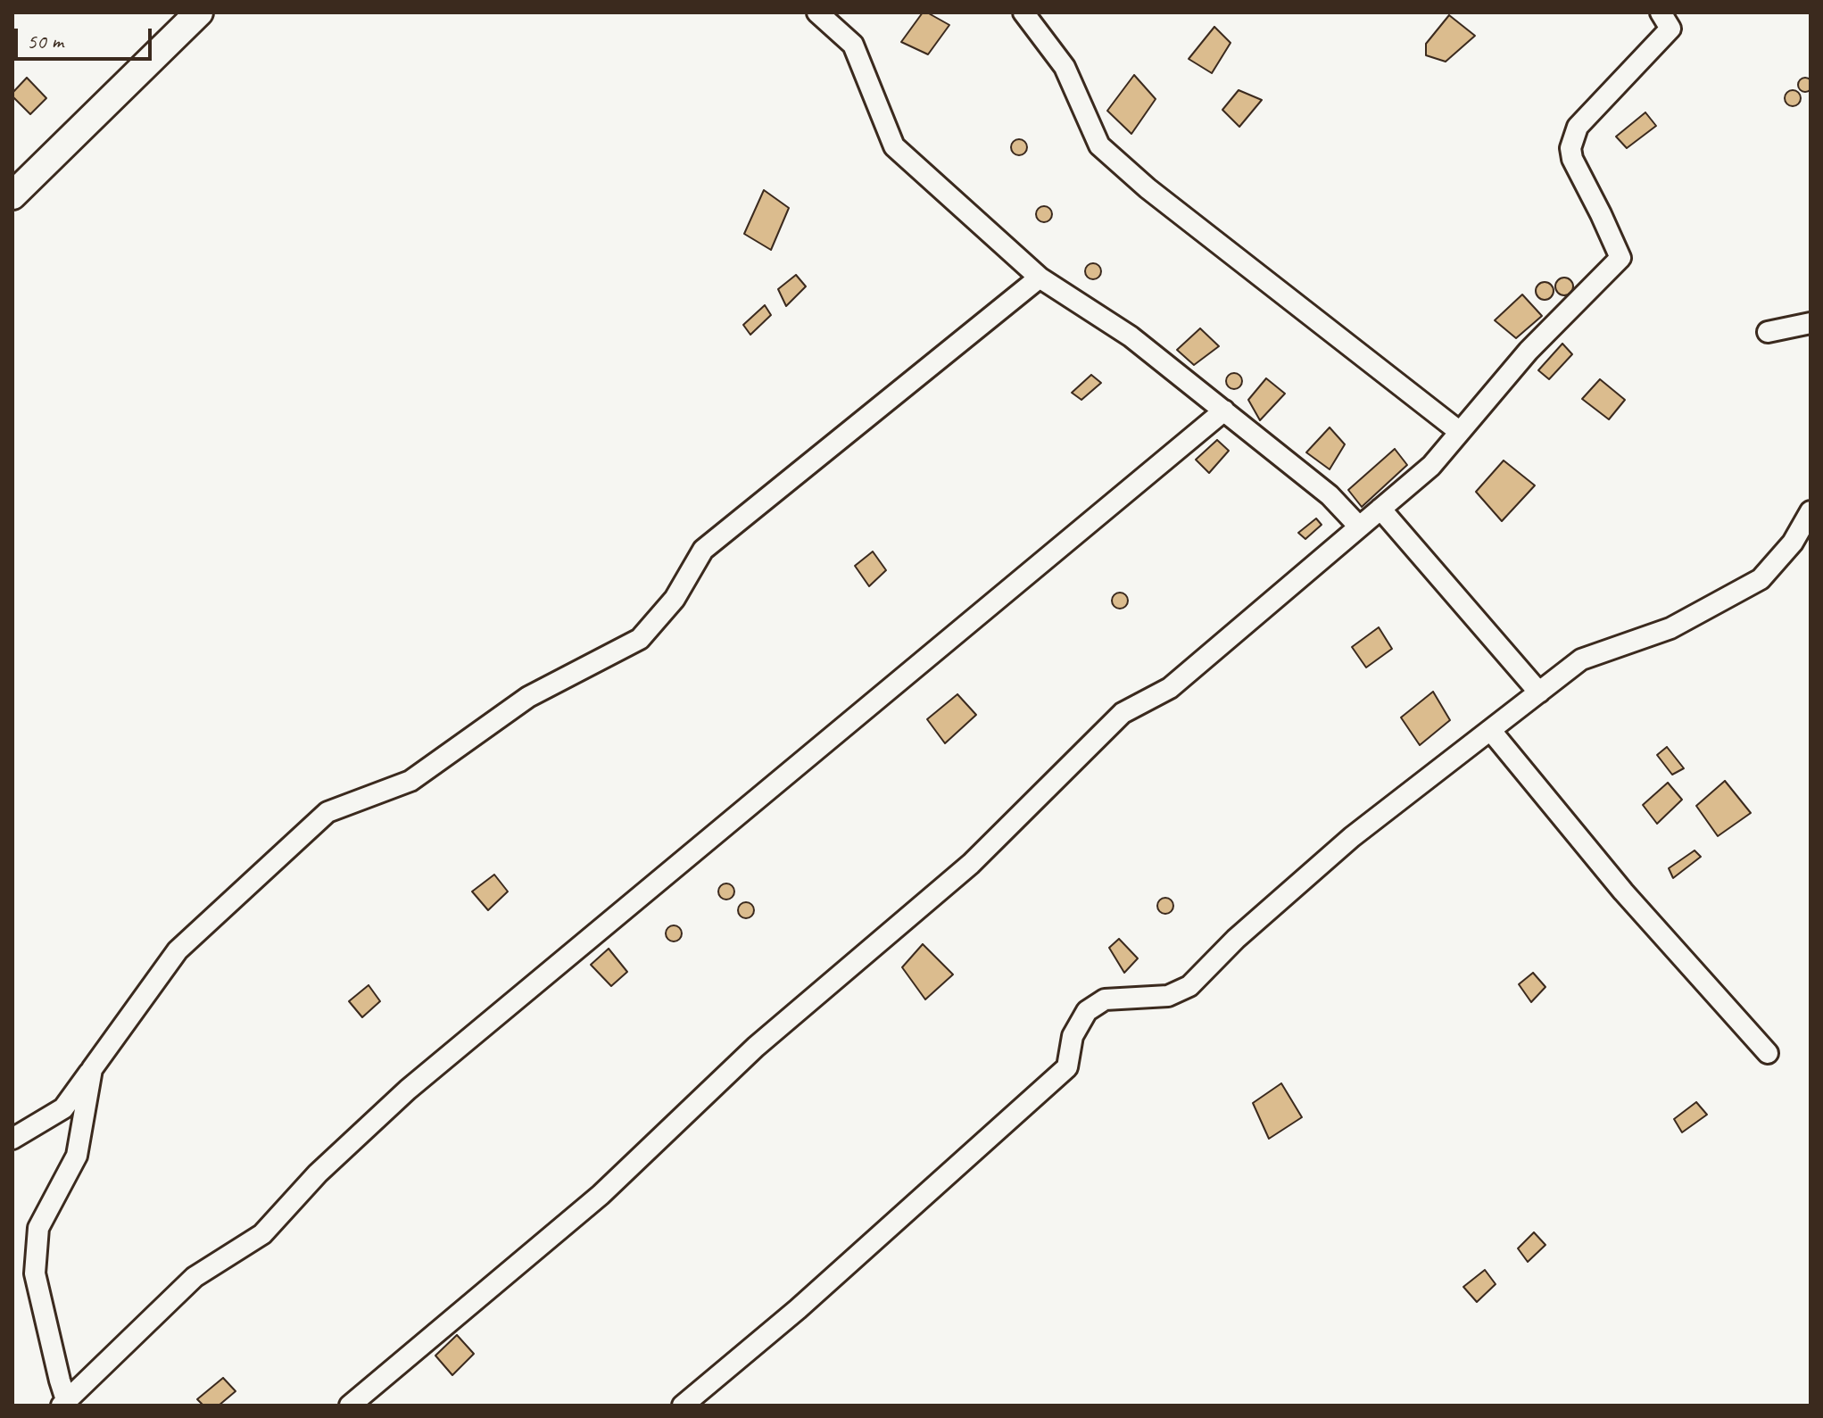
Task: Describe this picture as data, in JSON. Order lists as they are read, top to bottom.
{
  "scale_bar": "50 m"
}
